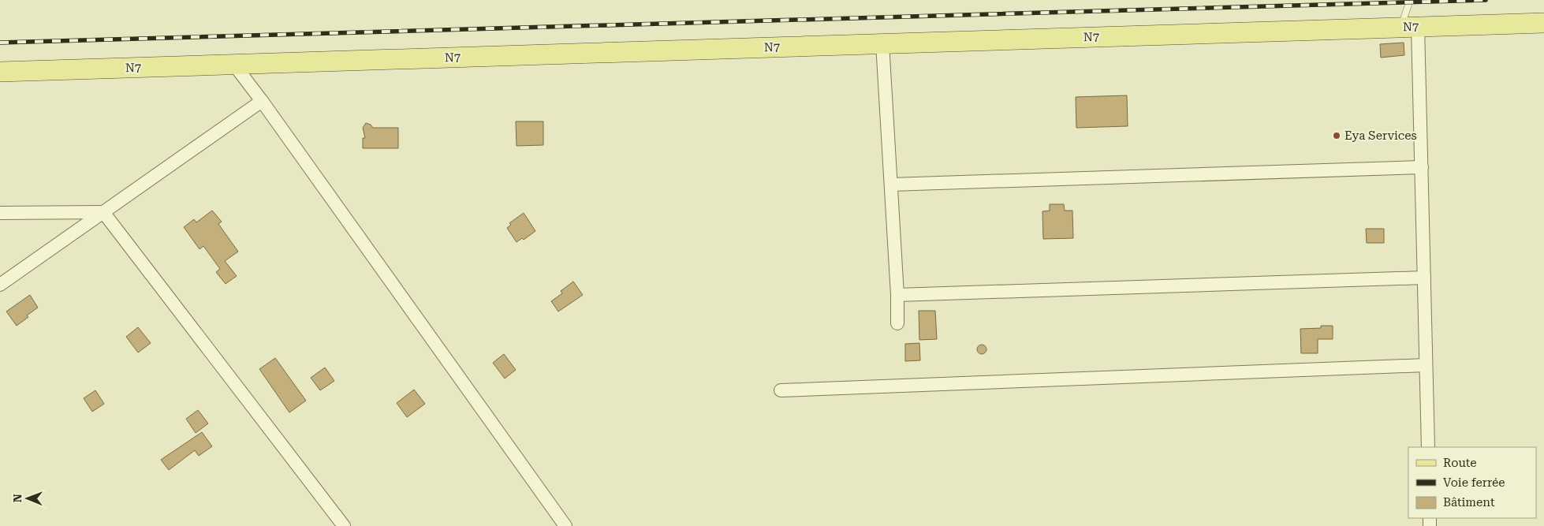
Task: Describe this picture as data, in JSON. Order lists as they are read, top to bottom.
{
  "streets": {
    "main road": ["N7"]
  },
  "places": ["Eya Services"],
  "legend": ["Route", "Voie ferrée", "Bâtiment"],
  "north": "left"
}
